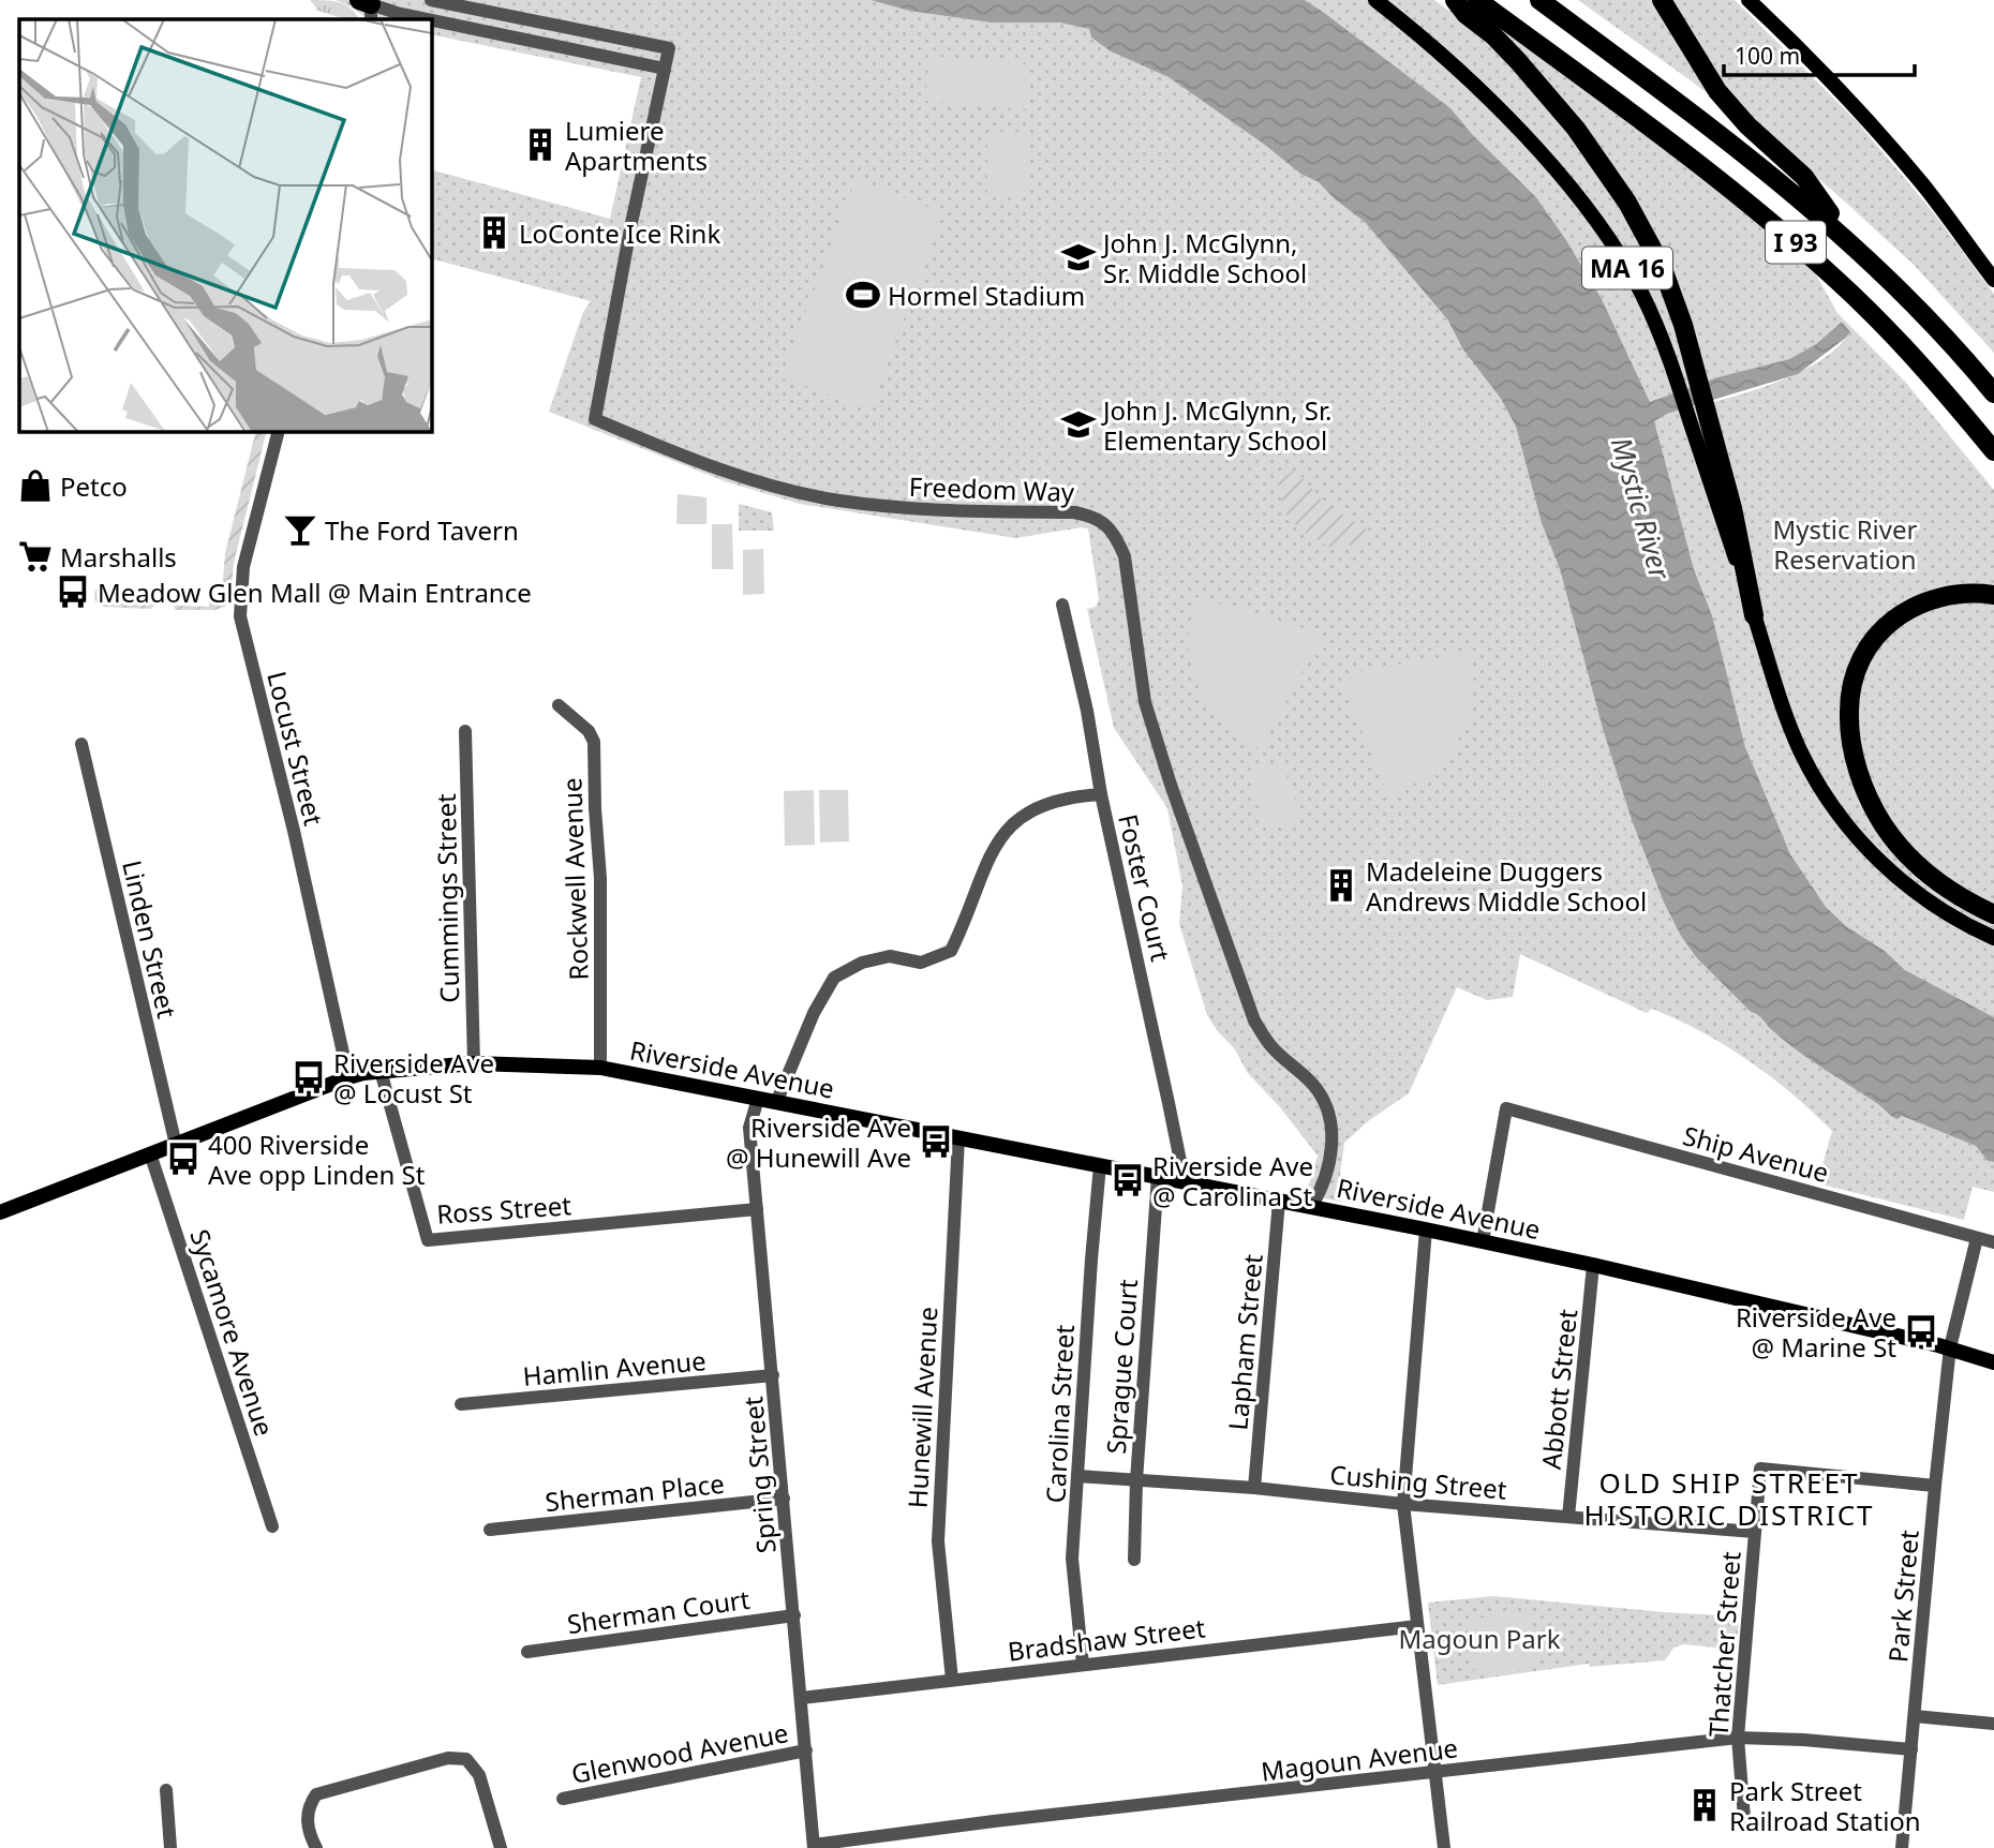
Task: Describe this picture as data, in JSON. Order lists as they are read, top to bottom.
{
  "streets": {
    "highway": ["I 93"],
    "main road": ["MA 16", "Riverside Avenue"],
    "street": [
      "Freedom Way",
      "Locust Street",
      "Rockwell Avenue",
      "Foster Court",
      "Cummings Street",
      "Linden Street",
      "Ship Avenue",
      "Ross Street",
      "Sycamore Avenue",
      "Lapham Street",
      "Sprague Court",
      "Hamlin Avenue",
      "Abbott Street",
      "Hunewill Avenue",
      "Carolina Street",
      "Spring Street",
      "Cushing Street",
      "Sherman Place",
      "Park Street",
      "Sherman Court",
      "Bradshaw Street",
      "Thatcher Street",
      "Glenwood Avenue",
      "Magoun Avenue"
    ]
  },
  "crossings": [
    ["Freedom Way", "Riverside Avenue"],
    ["Locust Street", "Riverside Avenue"],
    ["Rockwell Avenue", "Riverside Avenue"],
    ["Foster Court", "Riverside Avenue"],
    ["Cummings Street", "Riverside Avenue"],
    ["Linden Street", "Riverside Avenue"],
    ["Riverside Avenue", "Ship Avenue"],
    ["Riverside Avenue", "Ross Street"],
    ["Riverside Avenue", "Sycamore Avenue"],
    ["Riverside Avenue", "Lapham Street"],
    ["Riverside Avenue", "Sprague Court"],
    ["Riverside Avenue", "Abbott Street"],
    ["Riverside Avenue", "Hunewill Avenue"],
    ["Riverside Avenue", "Carolina Street"],
    ["Riverside Avenue", "Spring Street"],
    ["Riverside Avenue", "Park Street"],
    ["Ship Avenue", "Park Street"],
    ["Ross Street", "Spring Street"],
    ["Lapham Street", "Cushing Street"],
    ["Sprague Court", "Cushing Street"],
    ["Hamlin Avenue", "Spring Street"],
    ["Abbott Street", "Cushing Street"],
    ["Hunewill Avenue", "Bradshaw Street"],
    ["Carolina Street", "Cushing Street"],
    ["Carolina Street", "Bradshaw Street"],
    ["Spring Street", "Sherman Place"],
    ["Spring Street", "Sherman Court"],
    ["Spring Street", "Bradshaw Street"],
    ["Spring Street", "Glenwood Avenue"],
    ["Spring Street", "Magoun Avenue"],
    ["Cushing Street", "Thatcher Street"],
    ["Park Street", "Thatcher Street"],
    ["Park Street", "Magoun Avenue"],
    ["Thatcher Street", "Magoun Avenue"]
  ],
  "districts": ["OLD SHIP STREET HISTORIC DISTRICT"],
  "water": ["Mystic River"],
  "parks": ["Mystic River Reservation", "Magoun Park"],
  "places": {
    "building": [
      "Lumiere Apartments",
      "LoConte Ice Rink",
      "Madeleine Duggers Andrews Middle School",
      "Park Street Railroad Station"
    ],
    "school or university": ["John J. McGlynn, Sr. Middle School", "John J. McGlynn, Sr. Elementary School"],
    "sports": ["Hormel Stadium"],
    "shop": ["Petco"],
    "bar": ["The Ford Tavern"],
    "supermarket": ["Marshalls"],
    "bus stop": [
      "Meadow Glen Mall @ Main Entrance",
      "Riverside Ave @ Locust St",
      "Riverside Ave @ Hunewill Ave",
      "400 Riverside Ave opp Linden St",
      "Riverside Ave @ Carolina St",
      "Riverside Ave @ Marine St"
    ]
  },
  "scale_bar": "100 m"
}
